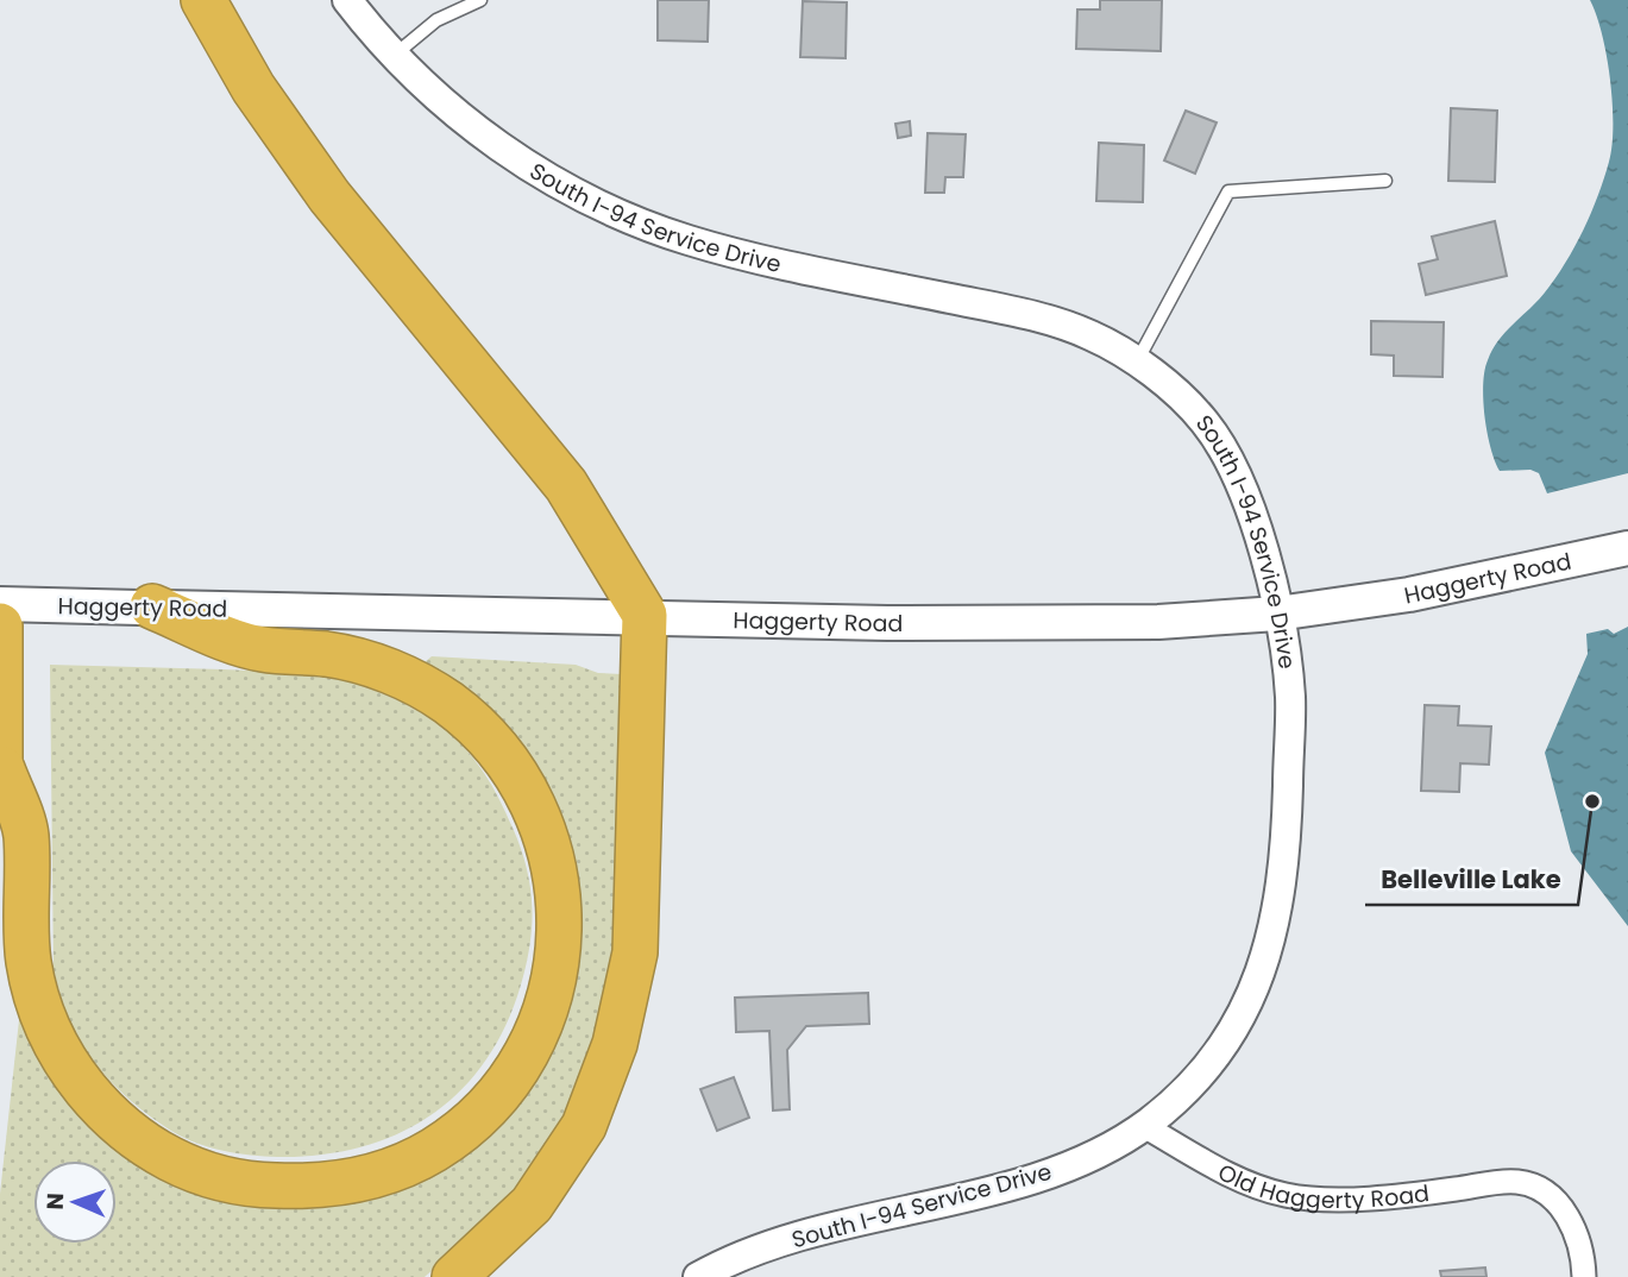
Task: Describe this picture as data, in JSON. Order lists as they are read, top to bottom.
{
  "streets": {
    "main road": ["Haggerty Road"],
    "street": ["South I-94 Service Drive", "Old Haggerty Road"]
  },
  "crossings": [
    ["South I-94 Service Drive", "Haggerty Road"],
    ["South I-94 Service Drive", "Old Haggerty Road"]
  ],
  "places": ["Belleville Lake"],
  "north": "left"
}
